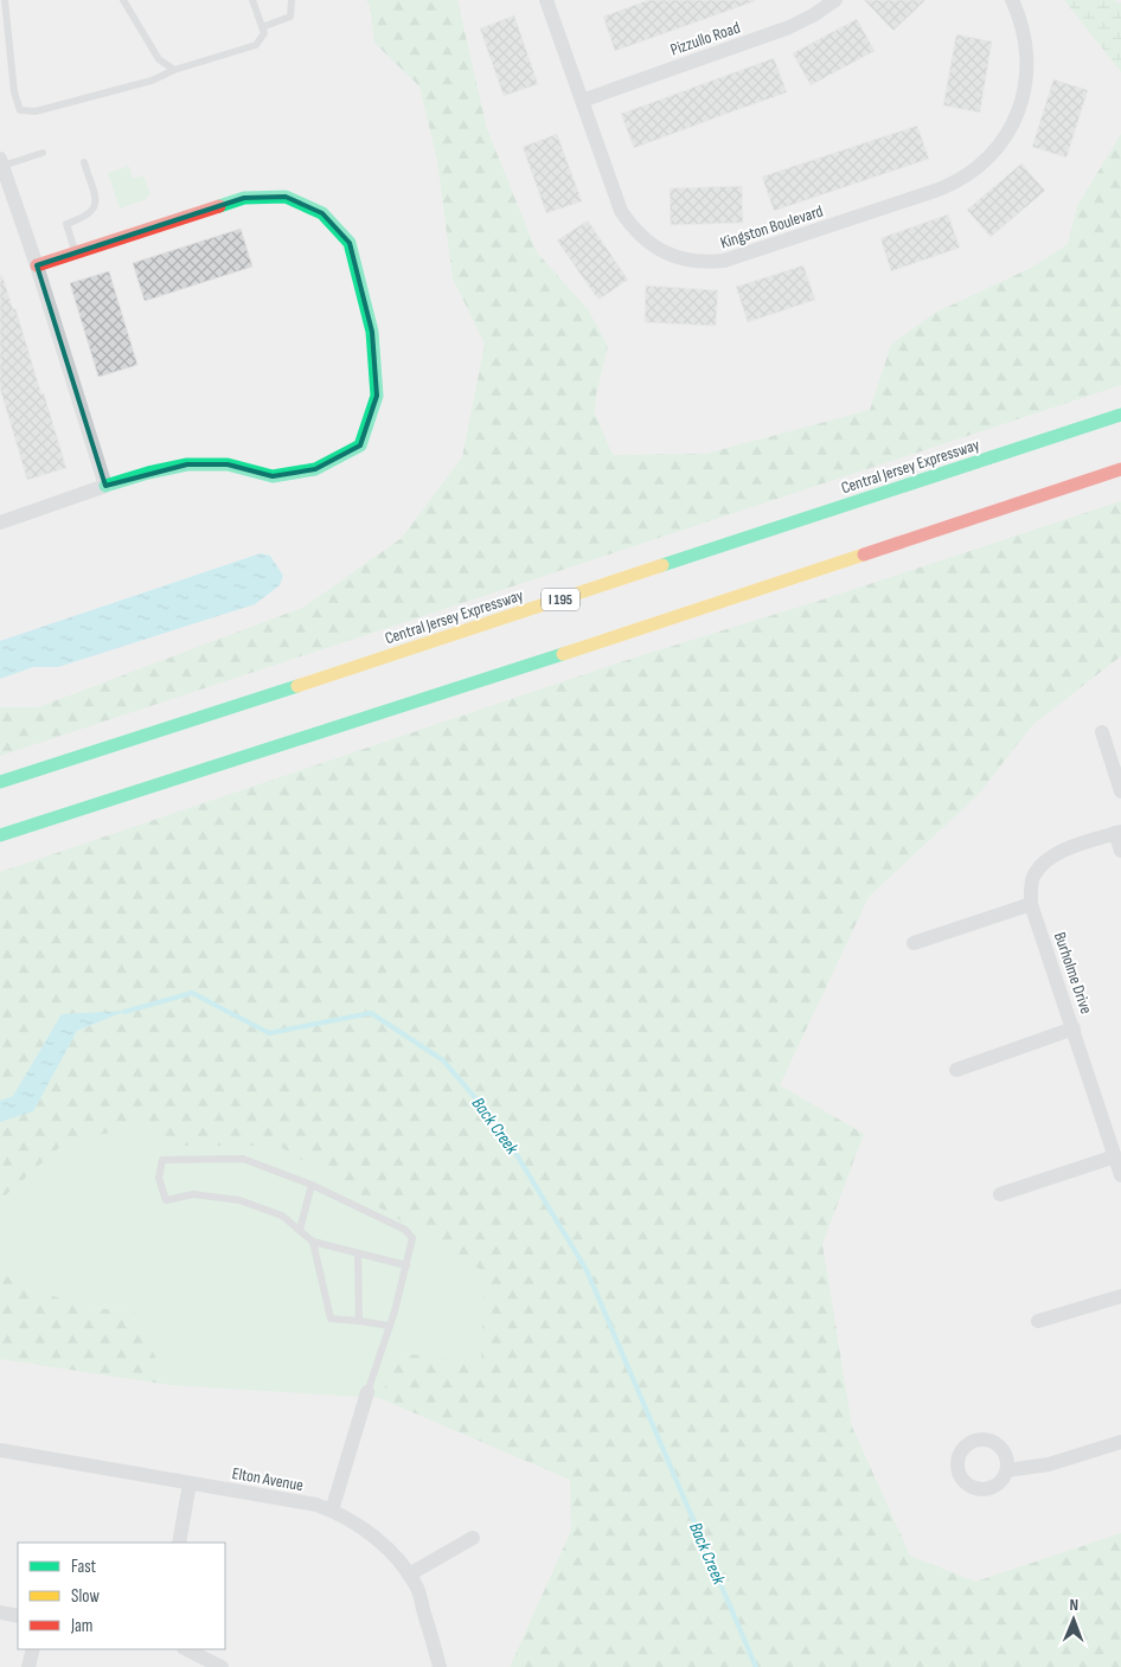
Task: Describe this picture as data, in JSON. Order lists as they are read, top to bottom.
{
  "streets": {
    "main road": ["Central Jersey Expressway", "I 195"],
    "street": [
      "Pizzullo Road",
      "Kingston Boulevard",
      "Burholme Drive",
      "Elton Avenue"
    ]
  },
  "crossings": [
    ["Pizzullo Road", "Kingston Boulevard"]
  ],
  "water": ["Back Creek"],
  "legend": ["Fast", "Slow", "Jam"],
  "north": "top"
}
